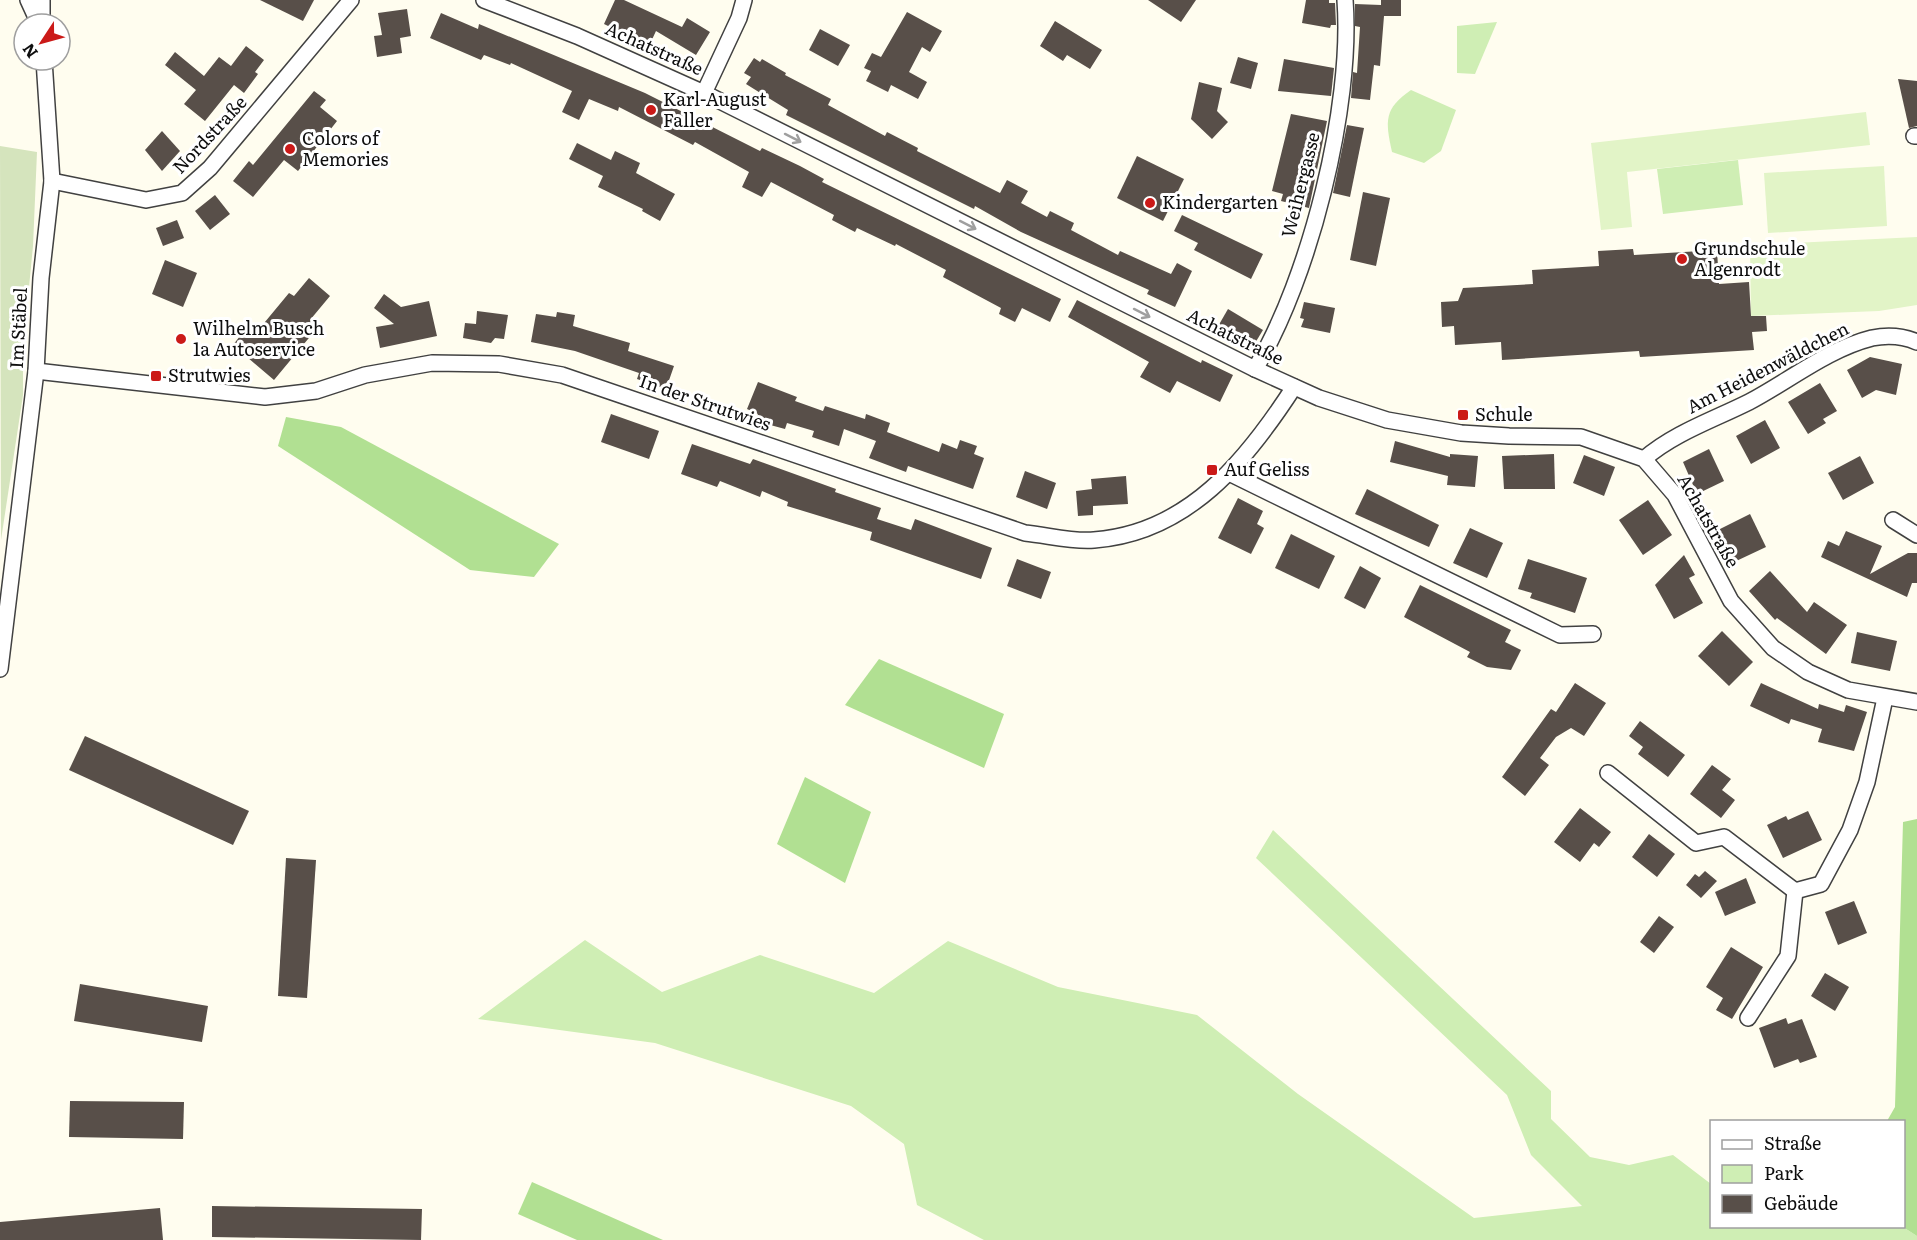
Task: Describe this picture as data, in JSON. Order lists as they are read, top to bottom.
{
  "streets": {
    "street": [
      "Achatstraße",
      "Nordstraße",
      "Weihergasse",
      "Im Stäbel",
      "Am Heidenwäldchen",
      "In der Strutwies"
    ]
  },
  "crossings": [
    ["Achatstraße", "Weihergasse"],
    ["Achatstraße", "Am Heidenwäldchen"],
    ["Achatstraße", "In der Strutwies"],
    ["Nordstraße", "Im Stäbel"],
    ["Im Stäbel", "In der Strutwies"]
  ],
  "one_way": ["Achatstraße"],
  "places": {
    "other": [
      "Karl-August Faller",
      "Colors of Memories",
      "Kindergarten",
      "Grundschule Algenrodt",
      "Wilhelm Busch 1a Autoservice"
    ],
    "transit": ["Strutwies", "Schule", "Auf Geliss"]
  },
  "legend": ["Straße", "Park", "Gebäude"],
  "north": "bottom left"
}
